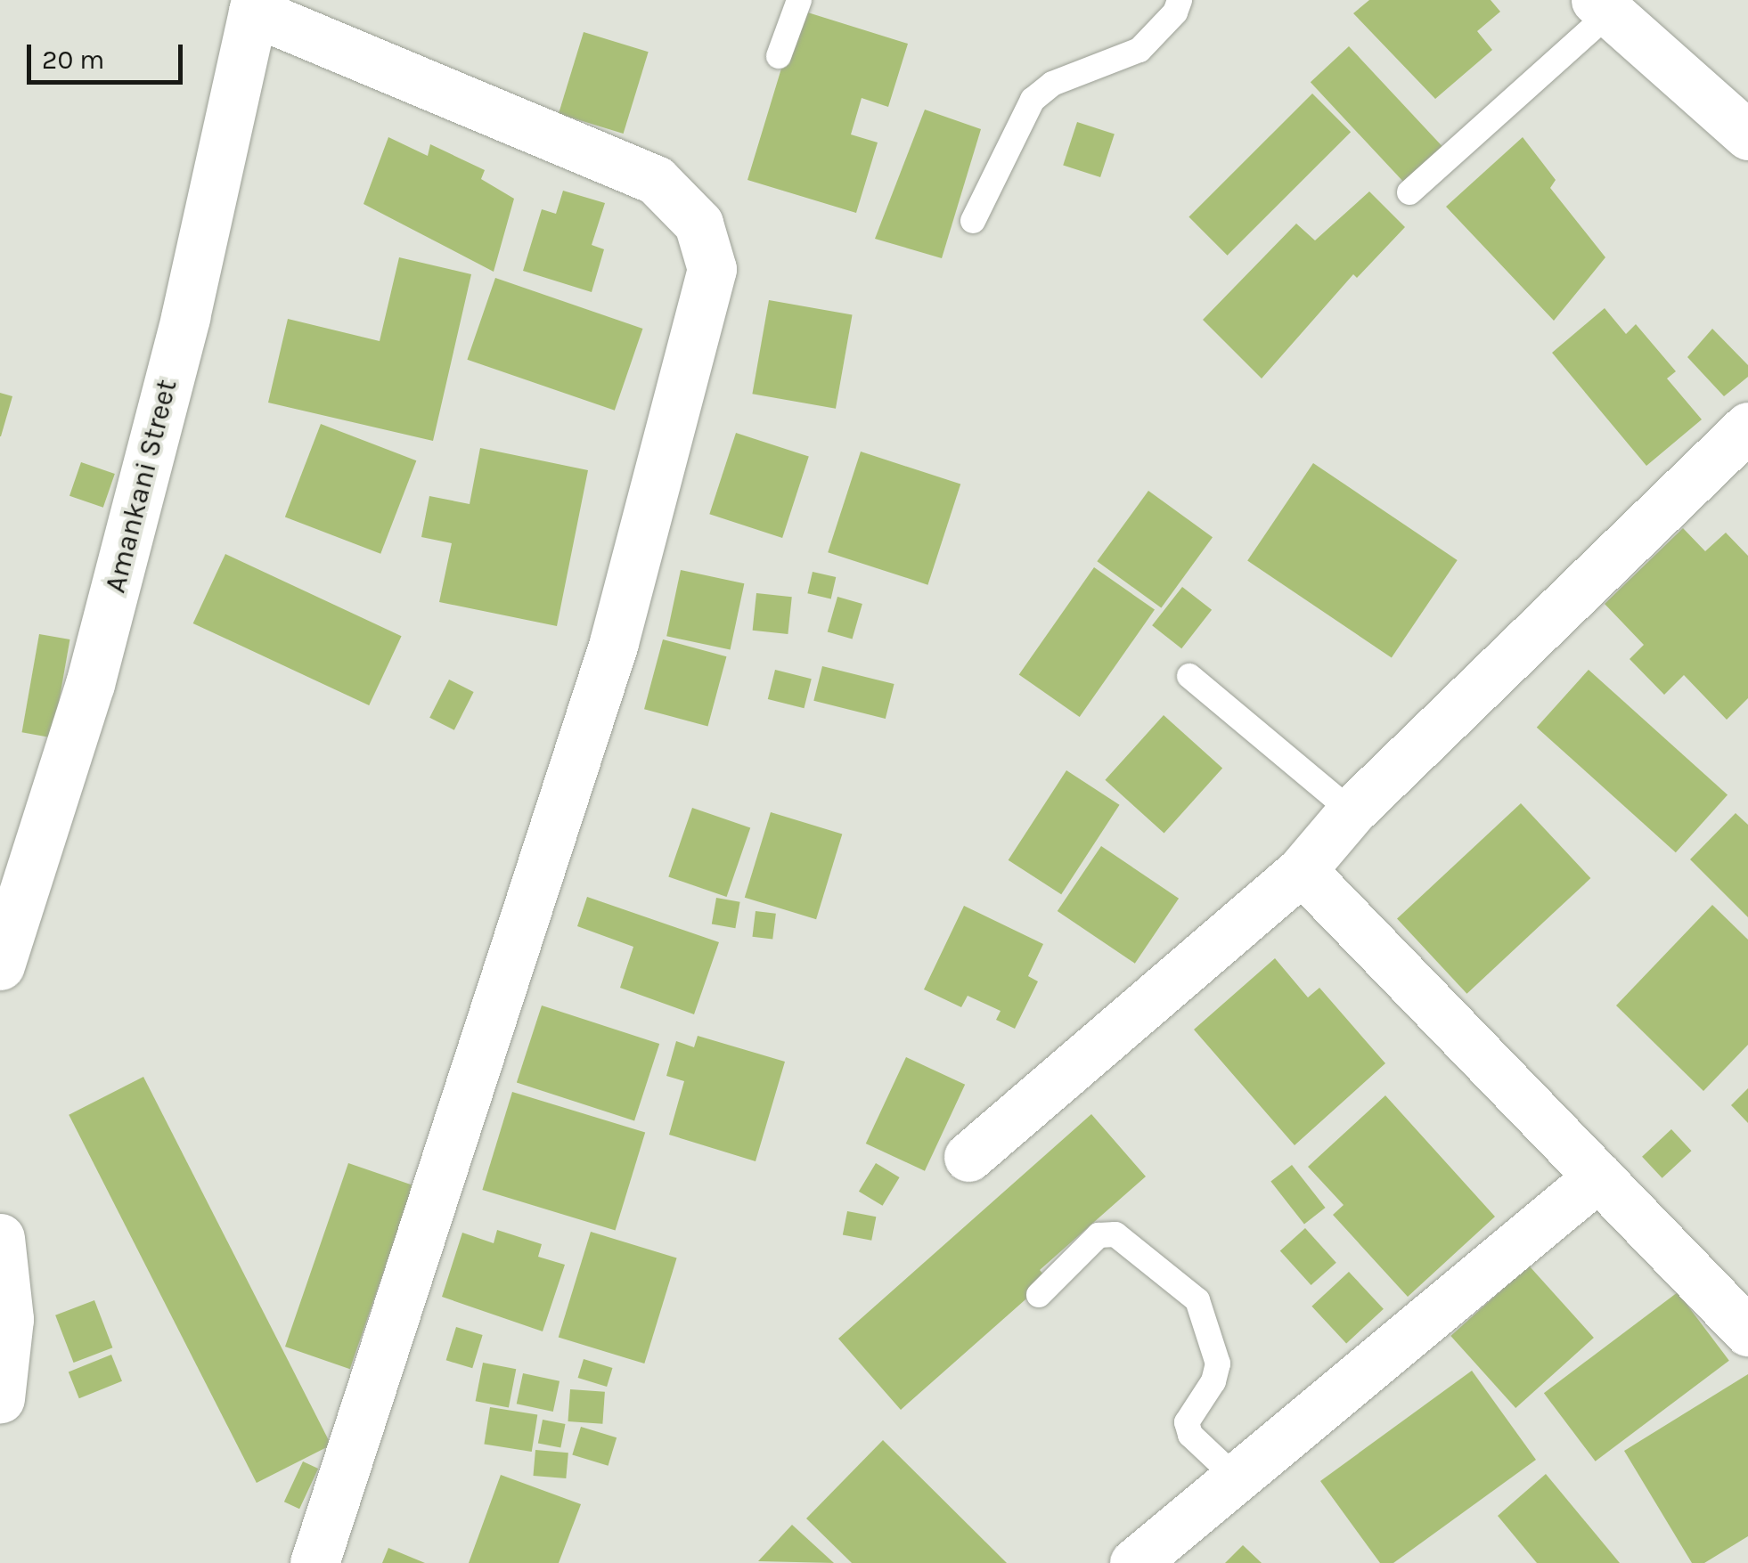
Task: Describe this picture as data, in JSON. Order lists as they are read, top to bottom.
{
  "streets": {
    "street": ["Amankani Street"]
  },
  "scale_bar": "20 m"
}
